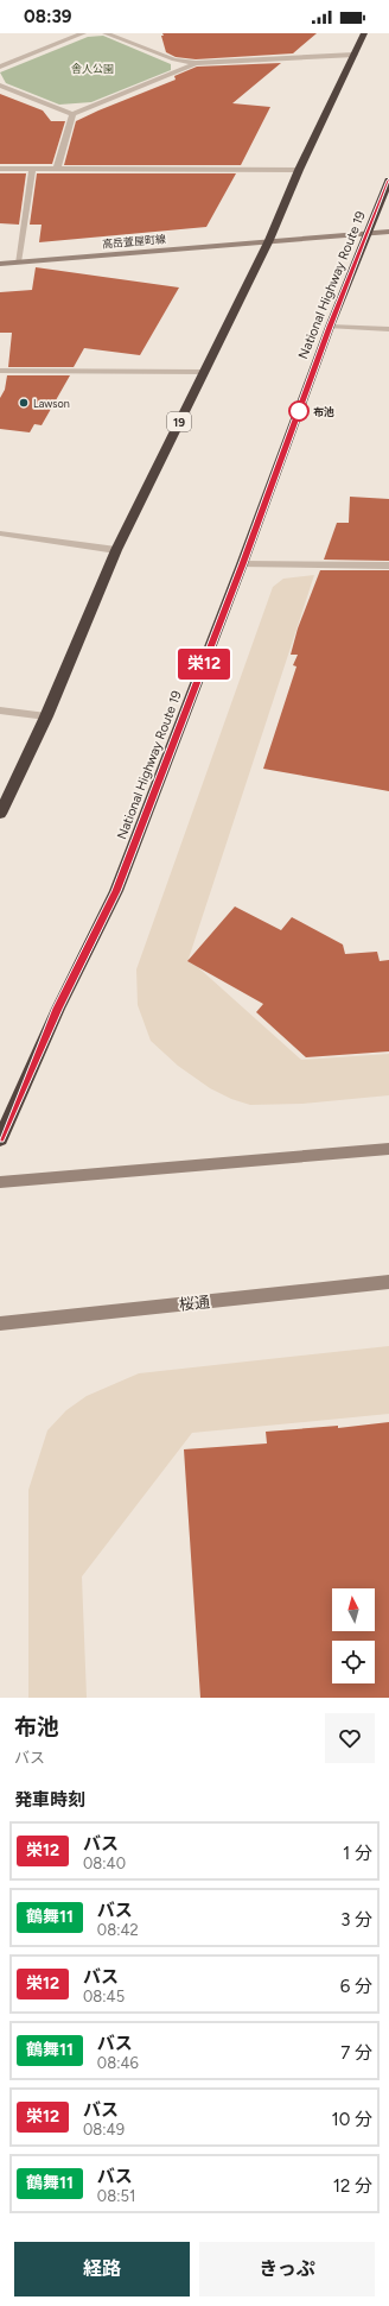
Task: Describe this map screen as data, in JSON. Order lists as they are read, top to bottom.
{
  "streets": {
    "highway": ["National Highway Route 19", "19"],
    "street": ["高岳萱屋町線", "桜通"]
  },
  "crossings": [
    ["高岳萱屋町線", "National Highway Route 19"],
    ["高岳萱屋町線", "19"]
  ],
  "parks": ["舎人公園"],
  "places": ["Lawson", "布池"],
  "lines": ["bus line 栄12"],
  "north": "top",
  "page": {
    "status": "08:39",
    "on_map": "栄12",
    "heading": [
      ["布池", "バス"],
      "発車時刻"
    ],
    "list": [
      {
        "mark": "栄12",
        "name": "バス",
        "note": "08:40",
        "value": "1 分"
      },
      {
        "mark": "鶴舞11",
        "name": "バス",
        "note": "08:42",
        "value": "3 分"
      },
      {
        "mark": "栄12",
        "name": "バス",
        "note": "08:45",
        "value": "6 分"
      },
      {
        "mark": "鶴舞11",
        "name": "バス",
        "note": "08:46",
        "value": "7 分"
      },
      {
        "mark": "栄12",
        "name": "バス",
        "note": "08:49",
        "value": "10 分"
      },
      {
        "mark": "鶴舞11",
        "name": "バス",
        "note": "08:51",
        "value": "12 分"
      }
    ],
    "buttons": ["経路", "きっぷ"]
  }
}
